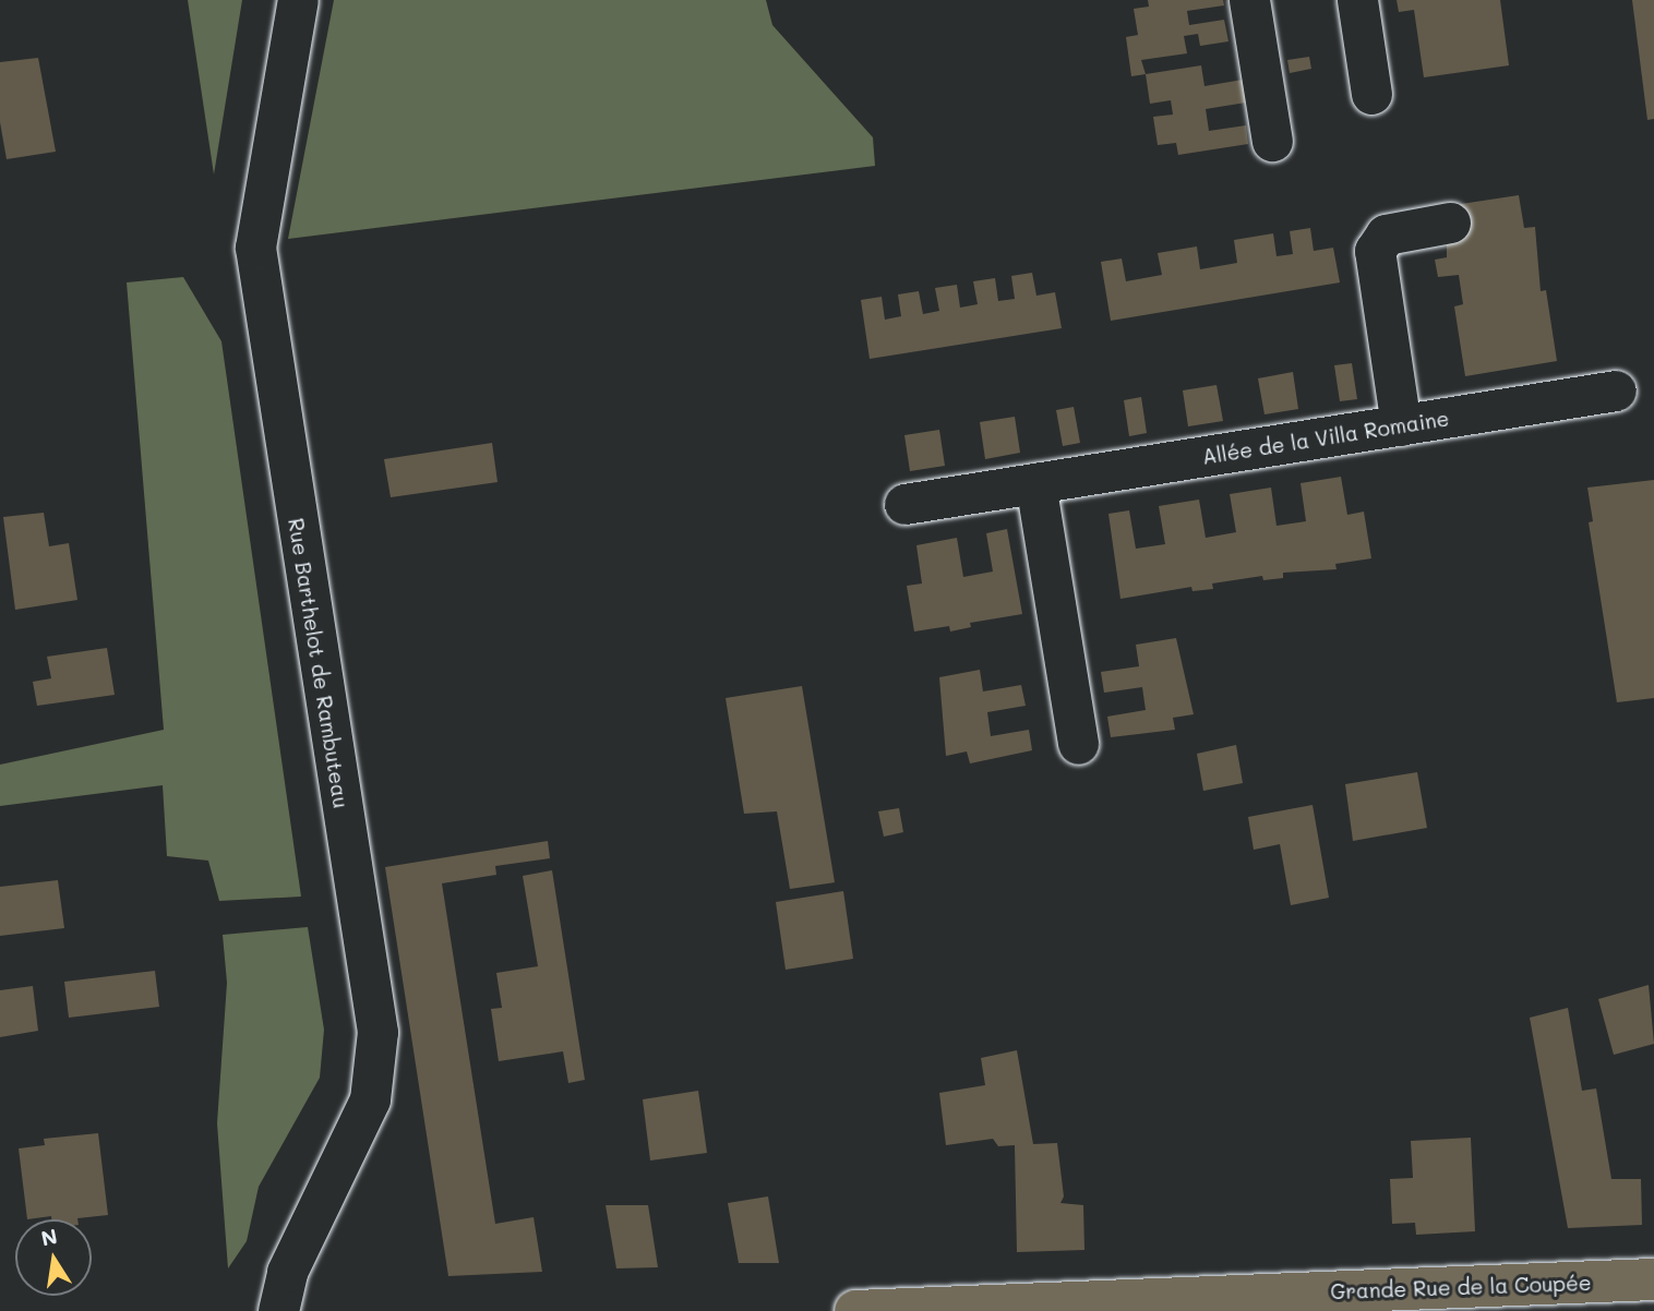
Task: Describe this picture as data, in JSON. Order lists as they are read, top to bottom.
{
  "streets": {
    "main road": ["Grande Rue de la Coupée"],
    "street": ["Allée de la Villa Romaine", "Rue Barthelot de Rambuteau"]
  },
  "north": "top"
}
